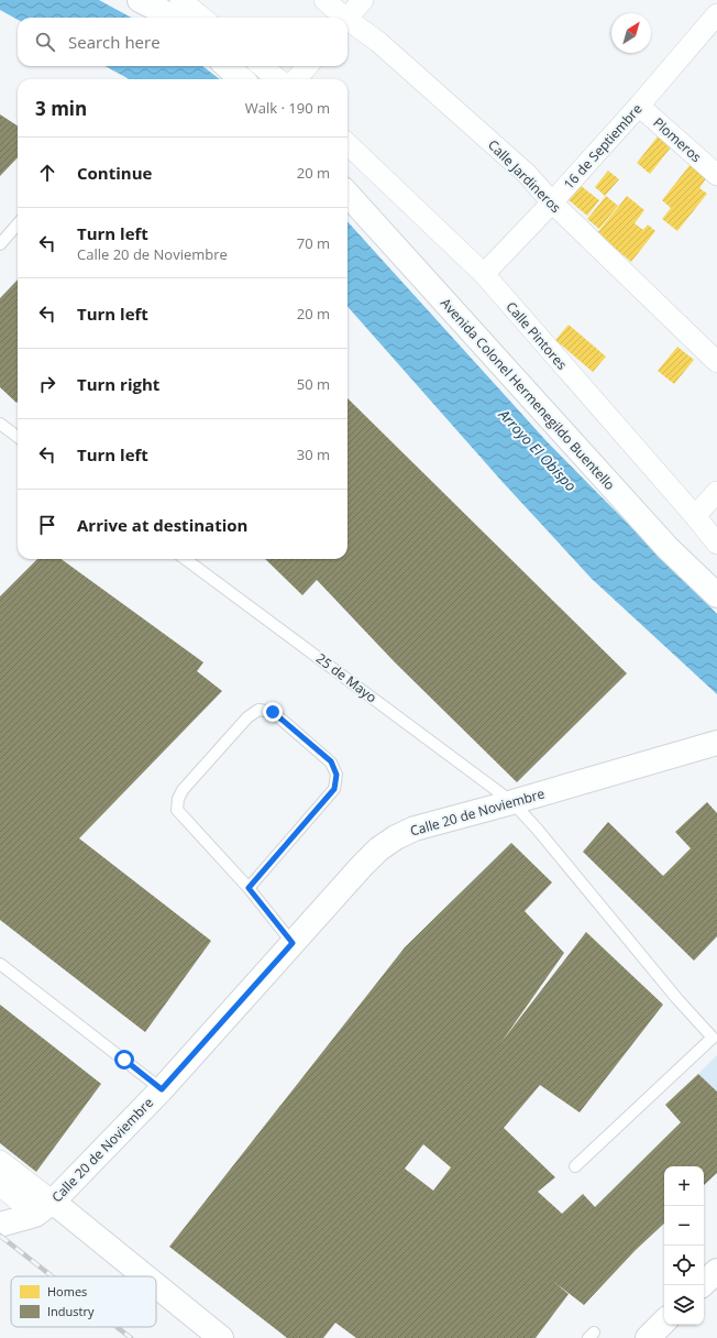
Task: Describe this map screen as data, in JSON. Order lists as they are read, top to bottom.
{
  "streets": {
    "street": [
      "Plomeros",
      "16 de Septiembre",
      "Calle Jardineros",
      "Calle Pintores",
      "Avenida Colonel Hermenegildo Buentello",
      "Calle 20 de Noviembre"
    ],
    "lane": ["25 de Mayo"]
  },
  "crossings": [
    ["Plomeros", "16 de Septiembre"],
    ["16 de Septiembre", "Calle Jardineros"],
    ["16 de Septiembre", "Calle Pintores"],
    ["25 de Mayo", "Calle 20 de Noviembre"]
  ],
  "water": ["Arroyo El Obispo"],
  "legend": ["Homes", "Industry"],
  "north": "top right",
  "page": {
    "search": "Search here",
    "heading": ["3 min", "Walk · 190 m"],
    "list": [
      ["Continue", "20 m"],
      ["Turn left", "Calle 20 de Noviembre", "70 m"],
      ["Turn left", "20 m"],
      ["Turn right", "50 m"],
      ["Turn left", "30 m"],
      "Arrive at destination"
    ],
    "map_buttons": ["+", "−"]
  }
}
